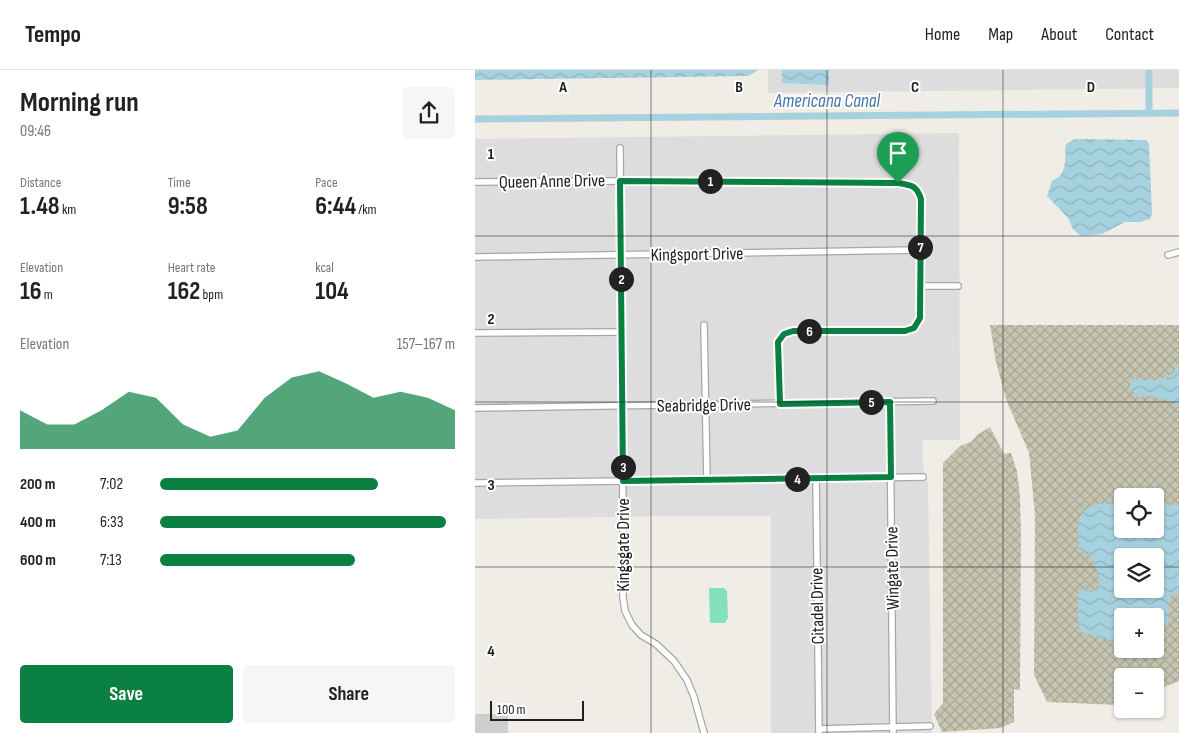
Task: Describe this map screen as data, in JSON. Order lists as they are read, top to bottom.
{
  "streets": {
    "street": [
      "Queen Anne Drive",
      "Kingsport Drive",
      "Seabridge Drive",
      "Kingsgate Drive",
      "Wingate Drive",
      "Citadel Drive"
    ]
  },
  "crossings": [
    ["Queen Anne Drive", "Kingsport Drive"],
    ["Queen Anne Drive", "Kingsgate Drive"],
    ["Kingsport Drive", "Kingsgate Drive"],
    ["Seabridge Drive", "Kingsgate Drive"],
    ["Seabridge Drive", "Wingate Drive"]
  ],
  "water": ["Americana Canal"],
  "scale_bar": "100 m",
  "page": {
    "header": "Tempo",
    "nav": [
      "Home",
      "Map",
      "About",
      "Contact"
    ],
    "heading": ["Morning run", "09:46"],
    "stats": [
      ["Distance", "1.48 km"],
      ["Time", "9:58"],
      ["Pace", "6:44 /km"],
      ["Elevation", "16 m"],
      ["Heart rate", "162 bpm"],
      ["kcal", "104"]
    ],
    "pins": [
      "1",
      "7",
      "2",
      "6",
      "5",
      "3",
      "4"
    ],
    "chart": ["Elevation", "157–167 m"],
    "list": [
      {
        "name": "200 m",
        "note": "7:02"
      },
      {
        "name": "400 m",
        "note": "6:33"
      },
      {
        "name": "600 m",
        "note": "7:13"
      }
    ],
    "map_buttons": ["+", "−"],
    "buttons": ["Save", "Share"],
    "scale": "100 m"
  },
  "grid": {
    "columns": [
      "A",
      "B",
      "C",
      "D"
    ],
    "rows": [
      "1",
      "2",
      "3",
      "4"
    ]
  }
}
